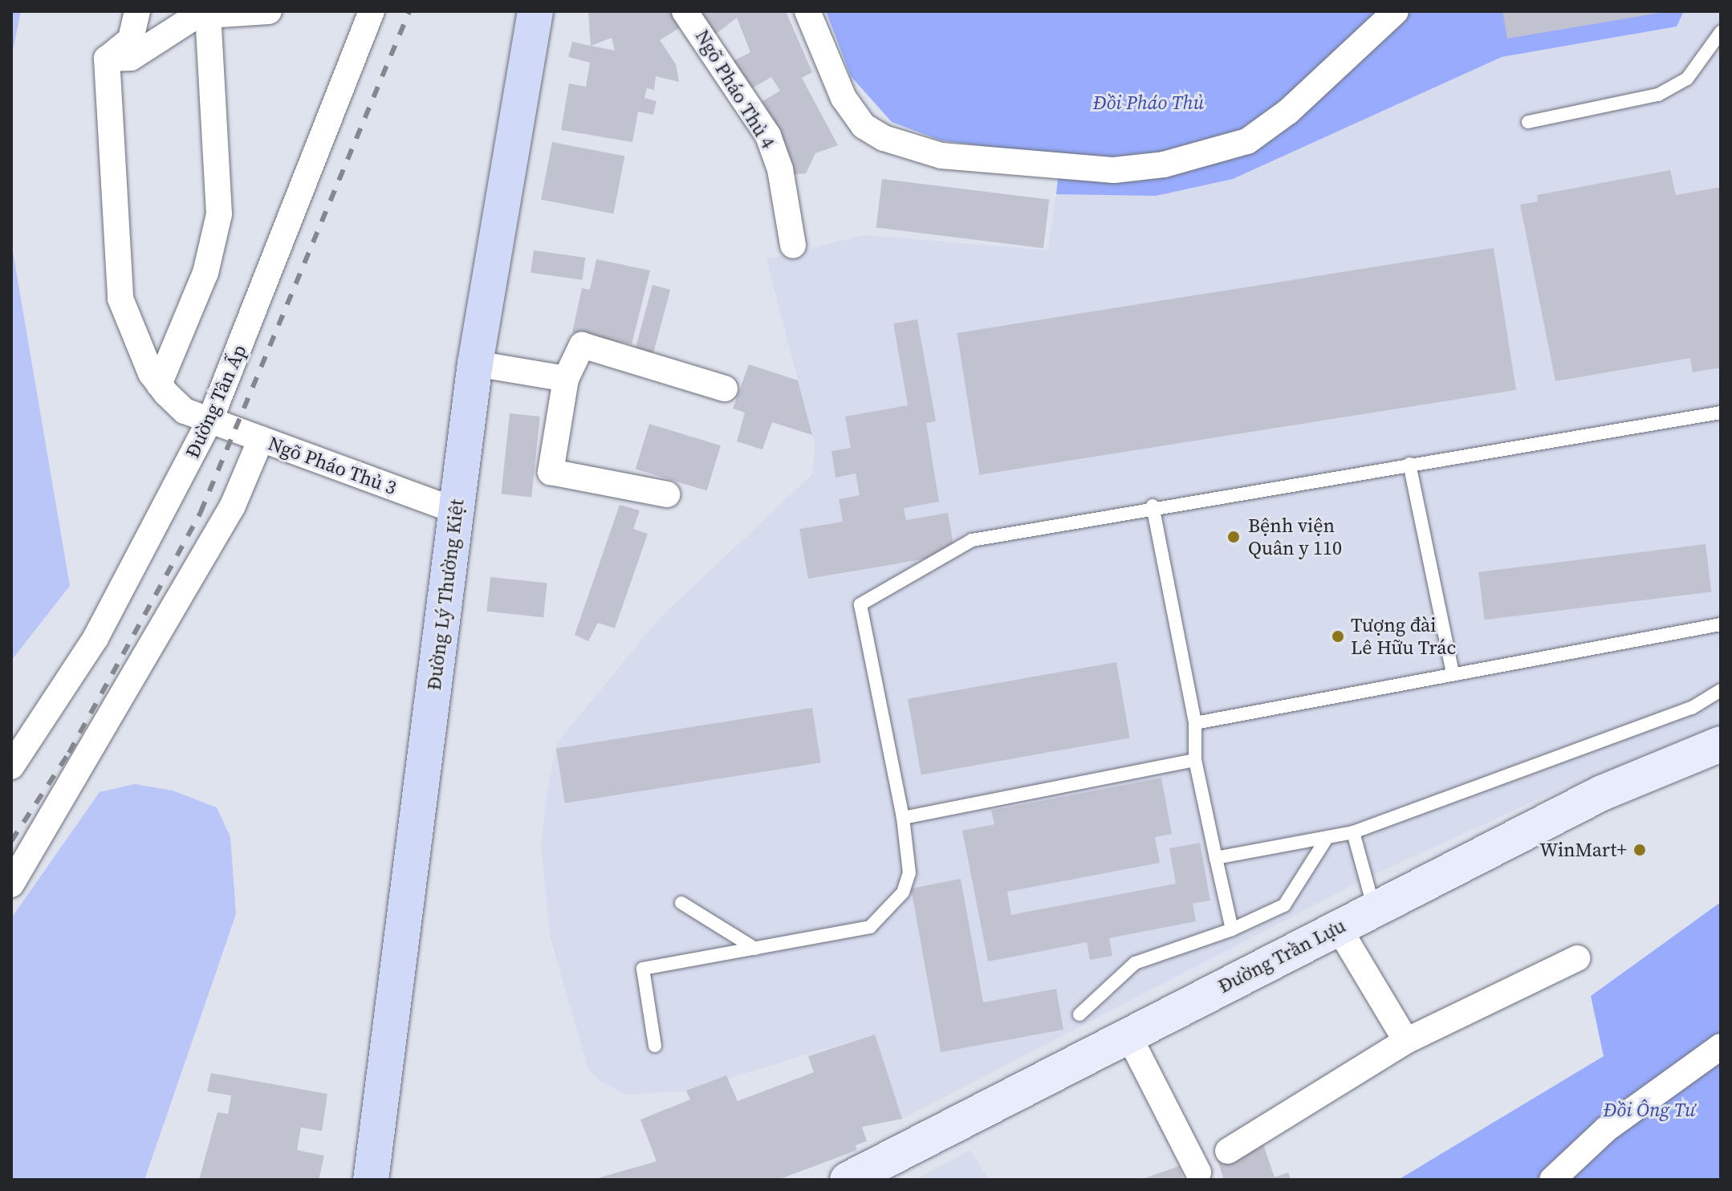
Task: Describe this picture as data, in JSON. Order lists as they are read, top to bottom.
{
  "streets": {
    "main road": ["Đường Lý Thường Kiệt", "Đường Trần Lựu"],
    "street": ["Ngõ Pháo Thủ 4", "Đường Tân Ấp", "Ngõ Pháo Thủ 3"]
  },
  "crossings": [
    ["Đường Tân Ấp", "Ngõ Pháo Thủ 3"],
    ["Ngõ Pháo Thủ 3", "Đường Lý Thường Kiệt"]
  ],
  "parks": ["Đồi Pháo Thủ", "Đồi Ông Tư"],
  "places": ["Bệnh viện Quân y 110", "Tượng đài Lê Hữu Trác", "WinMart+"]
}
